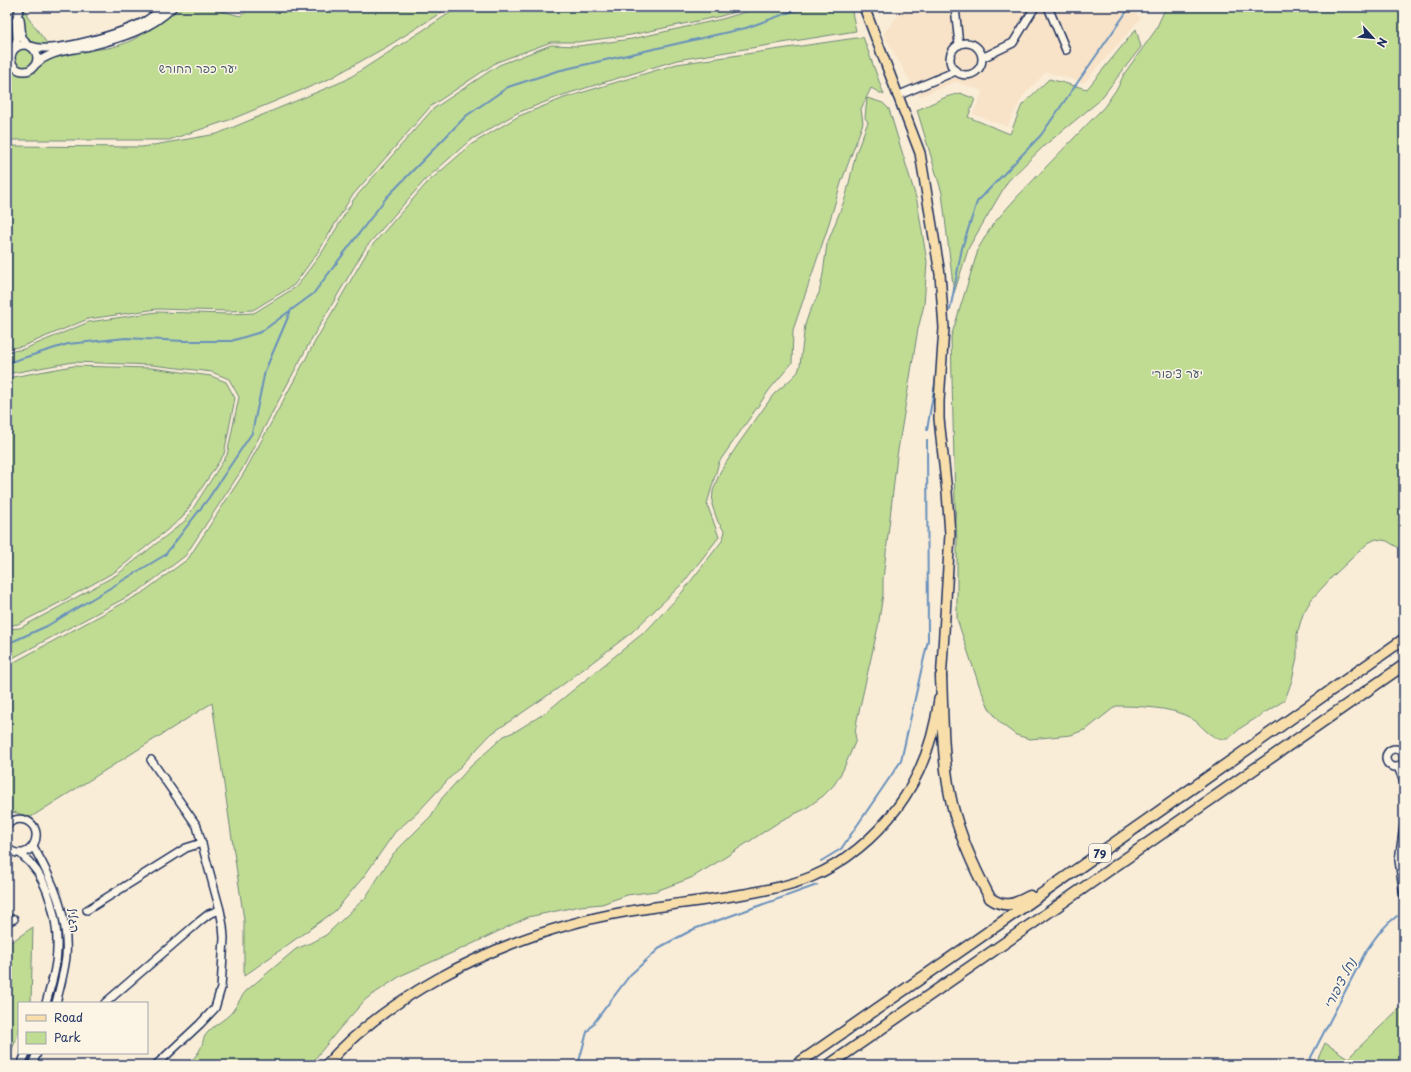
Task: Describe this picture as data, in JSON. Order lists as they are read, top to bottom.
{
  "streets": {
    "highway": ["79"],
    "street": ["הגליל"]
  },
  "water": ["נחל ציפורי"],
  "parks": ["יער כפר החורש", "יער ציפורי"],
  "legend": ["Road", "Park"],
  "north": "bottom right"
}
